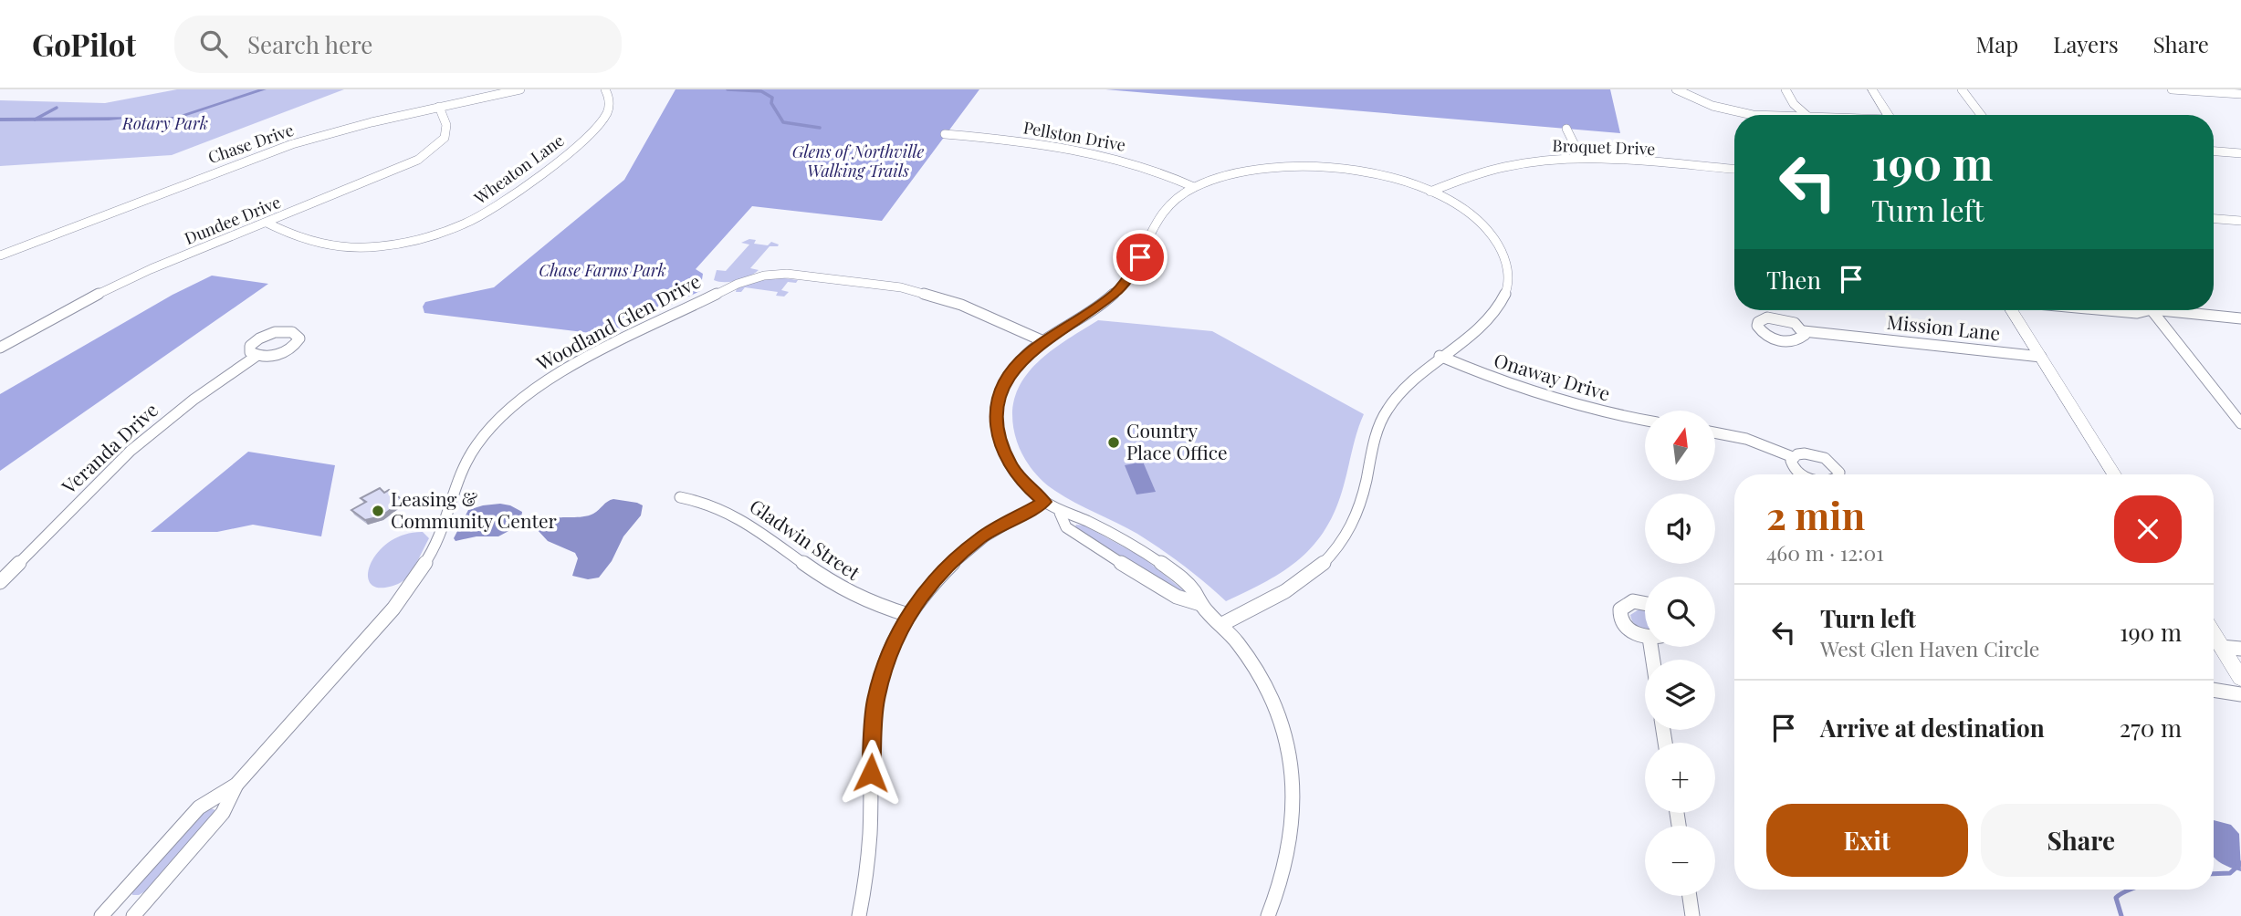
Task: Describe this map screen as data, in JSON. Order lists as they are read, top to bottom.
{
  "streets": {
    "street": [
      "Pellston Drive",
      "Chase Drive",
      "Broquet Drive",
      "Wheaton Lane",
      "Dundee Drive",
      "Woodland Glen Drive",
      "Mission Lane",
      "Onaway Drive",
      "Veranda Drive",
      "Gladwin Street"
    ]
  },
  "crossings": [
    ["Chase Drive", "Dundee Drive"],
    ["Wheaton Lane", "Dundee Drive"]
  ],
  "parks": ["Rotary Park", "Glens of Northville Walking Trails", "Chase Farms Park"],
  "places": ["Country Place Office", "Leasing & Community Center"],
  "north": "top",
  "page": {
    "header": "GoPilot",
    "search": "Search here",
    "nav": ["Map", "Layers", "Share"],
    "turn": ["190 m", "Turn left"],
    "then": "Then",
    "map_buttons": ["+", "−"],
    "heading": ["2 min", "460 m · 12:01"],
    "list": [
      {
        "name": "Turn left",
        "note": "West Glen Haven Circle",
        "value": "190 m"
      },
      {
        "name": "Arrive at destination",
        "value": "270 m"
      }
    ],
    "buttons": ["Exit", "Share"]
  }
}
